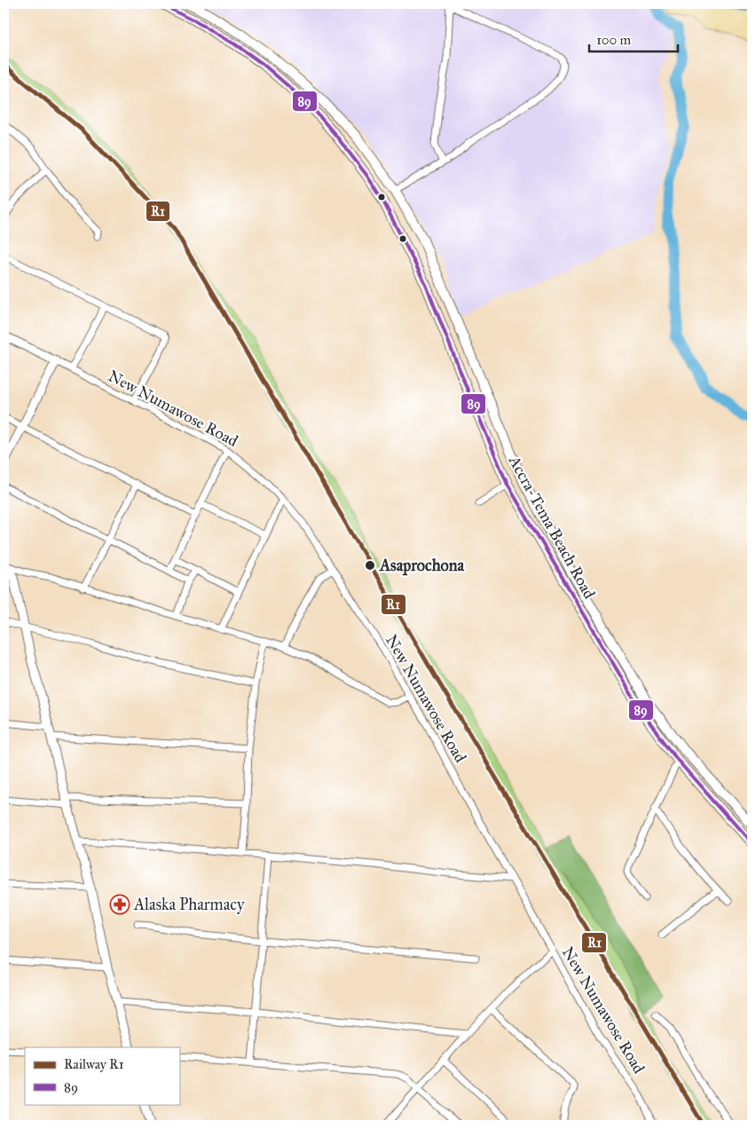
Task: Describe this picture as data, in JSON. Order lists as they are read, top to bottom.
{
  "streets": {
    "main road": ["Accra-Tema Beach Road"],
    "street": ["New Numawose Road"]
  },
  "places": {
    "other": ["Asaprochona"],
    "pharmacy": ["Alaska Pharmacy"]
  },
  "lines": ["transit line 89", "rail line R1"],
  "legend": ["Railway R1", "89"],
  "scale_bar": "100 m"
}
